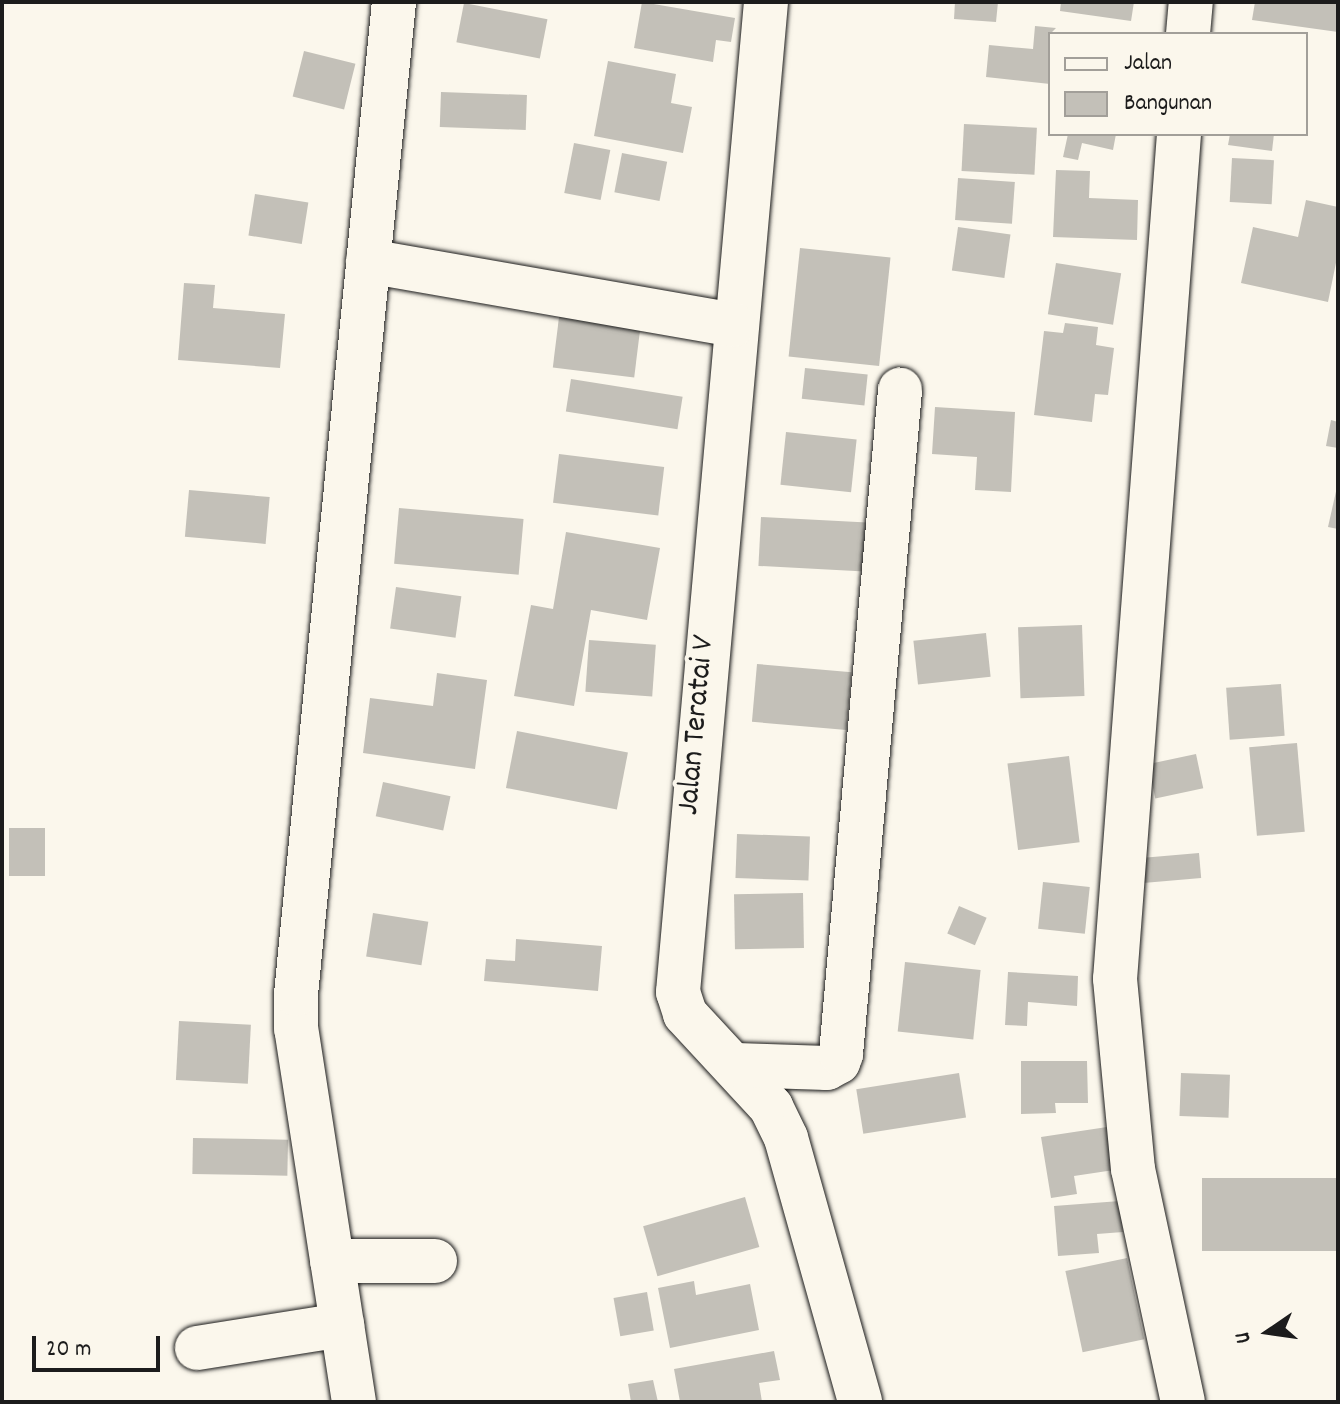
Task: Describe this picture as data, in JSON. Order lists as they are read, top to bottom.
{
  "streets": {
    "street": ["Jalan Teratai V"]
  },
  "legend": ["Jalan", "Bangunan"],
  "scale_bar": "20 m",
  "north": "left"
}
